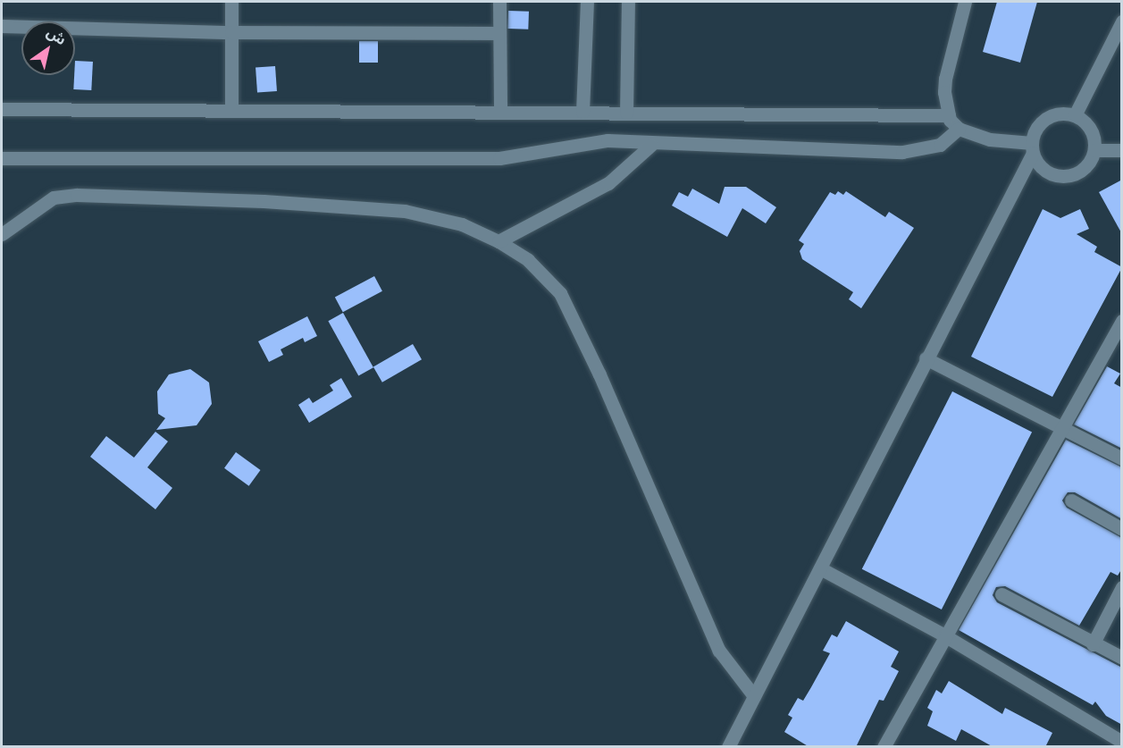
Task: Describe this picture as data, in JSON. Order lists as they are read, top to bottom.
{
  "north": "top right"
}
